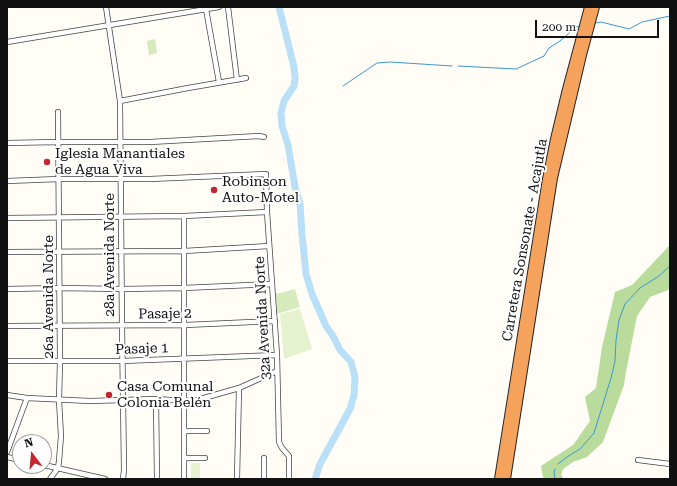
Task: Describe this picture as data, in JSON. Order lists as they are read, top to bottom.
{
  "streets": {
    "highway": ["Carretera Sonsonate - Acajutla"],
    "street": [
      "28a Avenida Norte",
      "26a Avenida Norte",
      "Pasaje 2",
      "32a Avenida Norte",
      "Pasaje 1"
    ]
  },
  "crossings": [
    ["28a Avenida Norte", "Pasaje 2"],
    ["28a Avenida Norte", "32a Avenida Norte"],
    ["28a Avenida Norte", "Pasaje 1"],
    ["26a Avenida Norte", "Pasaje 2"],
    ["26a Avenida Norte", "Pasaje 1"],
    ["Pasaje 2", "32a Avenida Norte"],
    ["32a Avenida Norte", "Pasaje 1"]
  ],
  "places": ["Iglesia Manantiales de Agua Viva", "Robinson Auto-Motel", "Casa Comunal Colonia Belén"],
  "scale_bar": "200 m",
  "north": "top"
}
